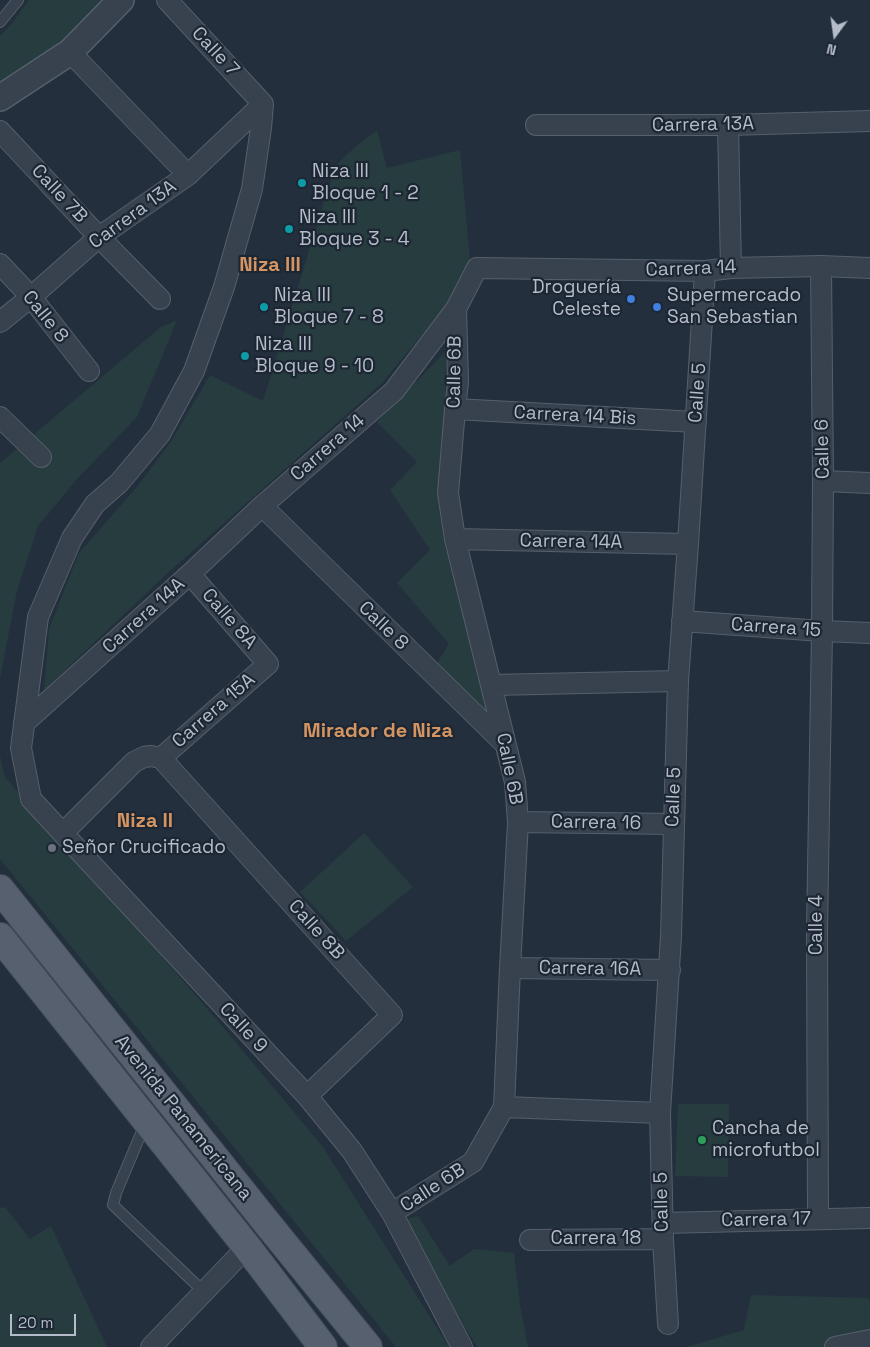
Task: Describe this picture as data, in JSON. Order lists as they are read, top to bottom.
{
  "streets": {
    "main road": ["Avenida Panamericana"],
    "street": [
      "Calle 7",
      "Carrera 13A",
      "Calle 7B",
      "Carrera 14",
      "Calle 8",
      "Calle 6B",
      "Calle 5",
      "Carrera 14 Bis",
      "Calle 6",
      "Carrera 14A",
      "Calle 8A",
      "Carrera 15",
      "Carrera 15A",
      "Carrera 16",
      "Calle 4",
      "Calle 8B",
      "Carrera 16A",
      "Calle 9",
      "Carrera 17",
      "Carrera 18"
    ]
  },
  "crossings": [
    ["Calle 7", "Carrera 13A"],
    ["Carrera 13A", "Calle 7B"],
    ["Carrera 13A", "Calle 8"],
    ["Carrera 14", "Calle 8"],
    ["Carrera 14", "Calle 6B"],
    ["Carrera 14", "Calle 5"],
    ["Carrera 14", "Calle 6"],
    ["Carrera 14", "Carrera 14A"],
    ["Calle 8", "Calle 6B"],
    ["Calle 8", "Carrera 14A"],
    ["Calle 6B", "Carrera 14 Bis"],
    ["Calle 6B", "Carrera 14A"],
    ["Calle 6B", "Carrera 16"],
    ["Calle 6B", "Carrera 16A"],
    ["Calle 6B", "Calle 9"],
    ["Calle 5", "Carrera 14 Bis"],
    ["Calle 5", "Carrera 14A"],
    ["Calle 5", "Carrera 15"],
    ["Calle 5", "Carrera 16"],
    ["Calle 5", "Carrera 16A"],
    ["Calle 5", "Carrera 17"],
    ["Calle 5", "Carrera 18"],
    ["Calle 6", "Carrera 15"],
    ["Calle 6", "Calle 4"],
    ["Carrera 14A", "Calle 8A"],
    ["Carrera 14A", "Calle 9"],
    ["Calle 8A", "Carrera 15A"],
    ["Carrera 15", "Calle 4"],
    ["Carrera 15A", "Calle 8B"],
    ["Calle 4", "Carrera 17"],
    ["Calle 8B", "Calle 9"],
    ["Carrera 17", "Carrera 18"]
  ],
  "districts": ["Niza III", "Mirador de Niza", "Niza II"],
  "places": [
    "Niza III Bloque 1 - 2",
    "Niza III Bloque 3 - 4",
    "Droguería Celeste",
    "Niza III Bloque 7 - 8",
    "Supermercado San Sebastian",
    "Niza III Bloque 9 - 10",
    "Señor Crucificado",
    "Cancha de microfutbol"
  ],
  "scale_bar": "20 m",
  "north": "bottom"
}
